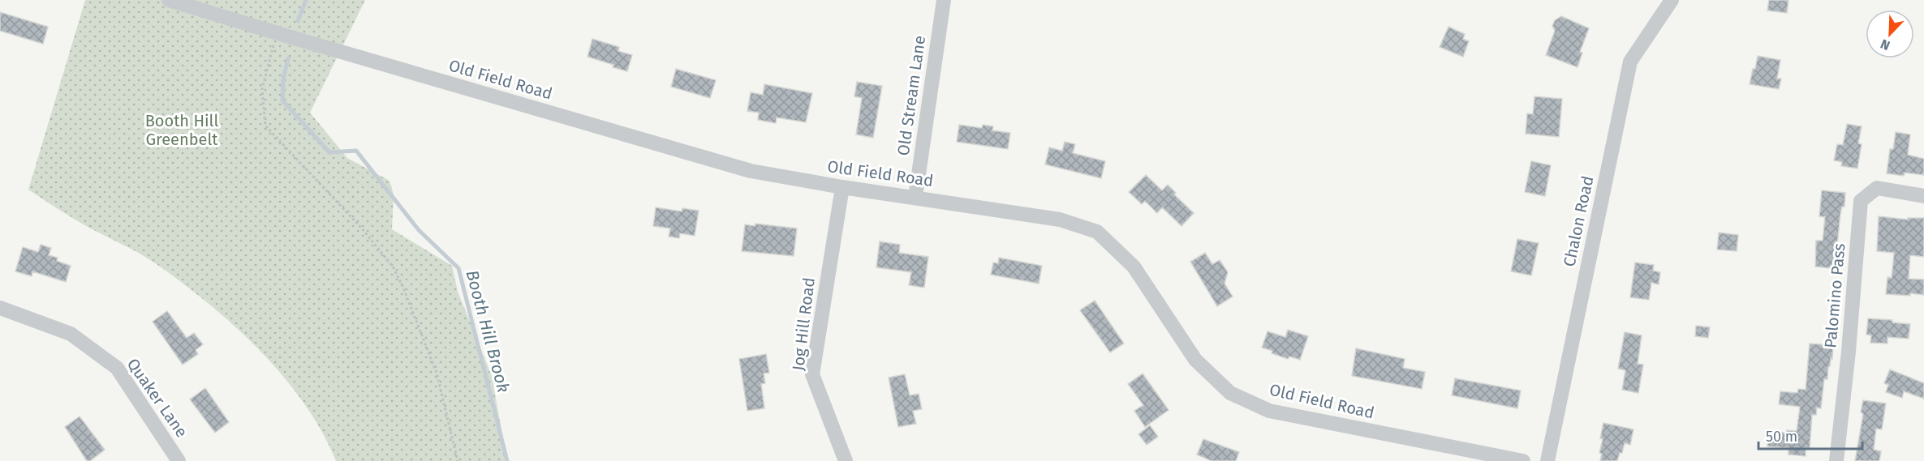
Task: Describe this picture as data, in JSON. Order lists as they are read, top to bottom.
{
  "streets": {
    "street": [
      "Old Field Road",
      "Old Stream Lane",
      "Chalon Road",
      "Palomino Pass",
      "Jog Hill Road",
      "Quaker Lane"
    ]
  },
  "crossings": [
    ["Old Field Road", "Old Stream Lane"],
    ["Old Field Road", "Jog Hill Road"]
  ],
  "water": ["Booth Hill Brook"],
  "parks": ["Booth Hill Greenbelt"],
  "scale_bar": "50 m",
  "north": "bottom left"
}
